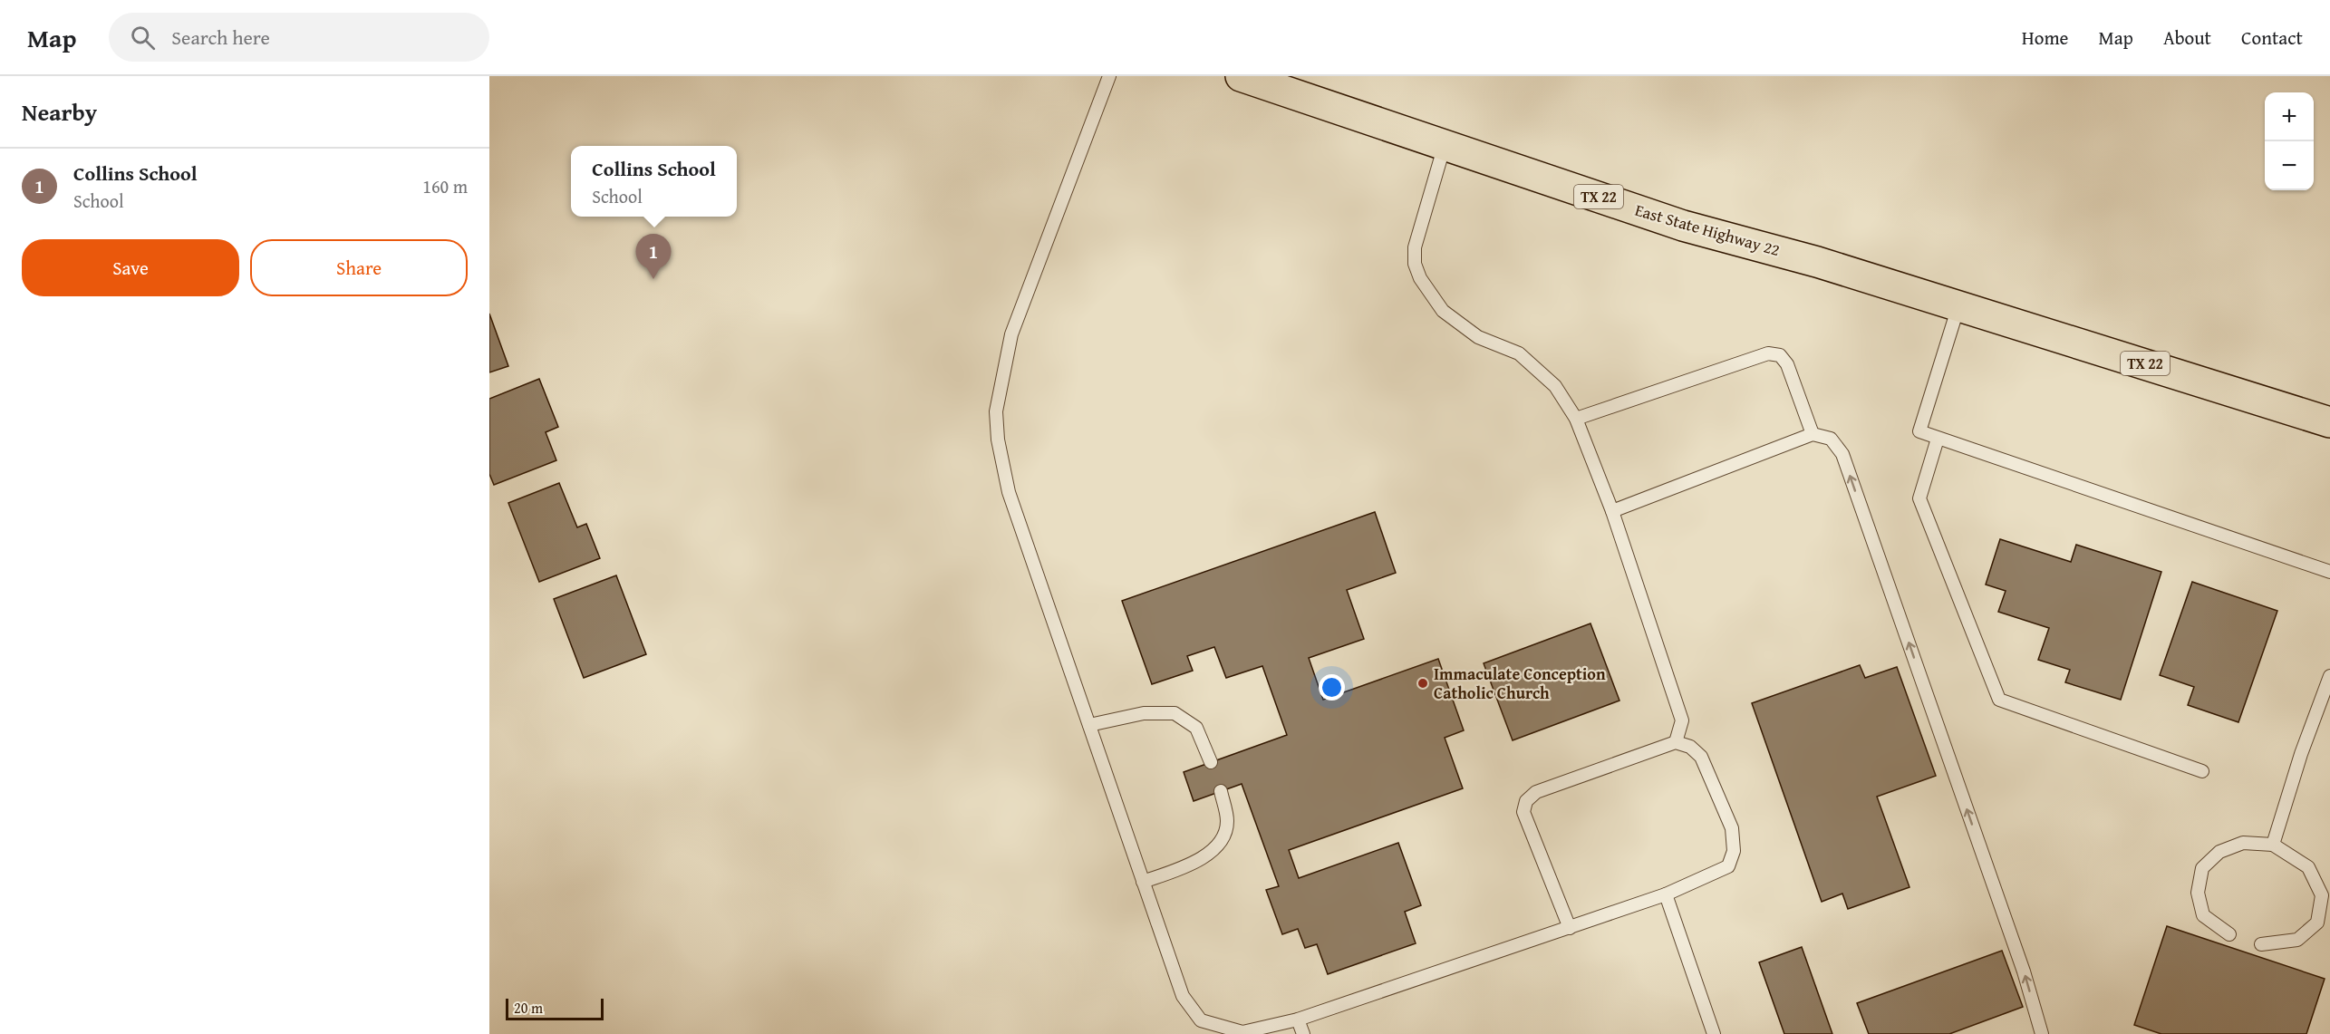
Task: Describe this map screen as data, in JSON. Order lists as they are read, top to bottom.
{
  "streets": {
    "main road": ["TX 22", "East State Highway 22"]
  },
  "crossings": [
    ["TX 22", "East State Highway 22"]
  ],
  "places": ["Immaculate Conception Catholic Church"],
  "scale_bar": "20 m",
  "page": {
    "header": "Map",
    "search": "Search here",
    "nav": [
      "Home",
      "Map",
      "About",
      "Contact"
    ],
    "heading": "Nearby",
    "map_buttons": ["+", "−"],
    "popup": ["Collins School", "School"],
    "list": [
      {
        "mark": "1",
        "name": "Collins School",
        "note": "School",
        "value": "160 m"
      }
    ],
    "buttons": ["Save", "Share"],
    "pins": "1",
    "scale": "20 m"
  }
}
